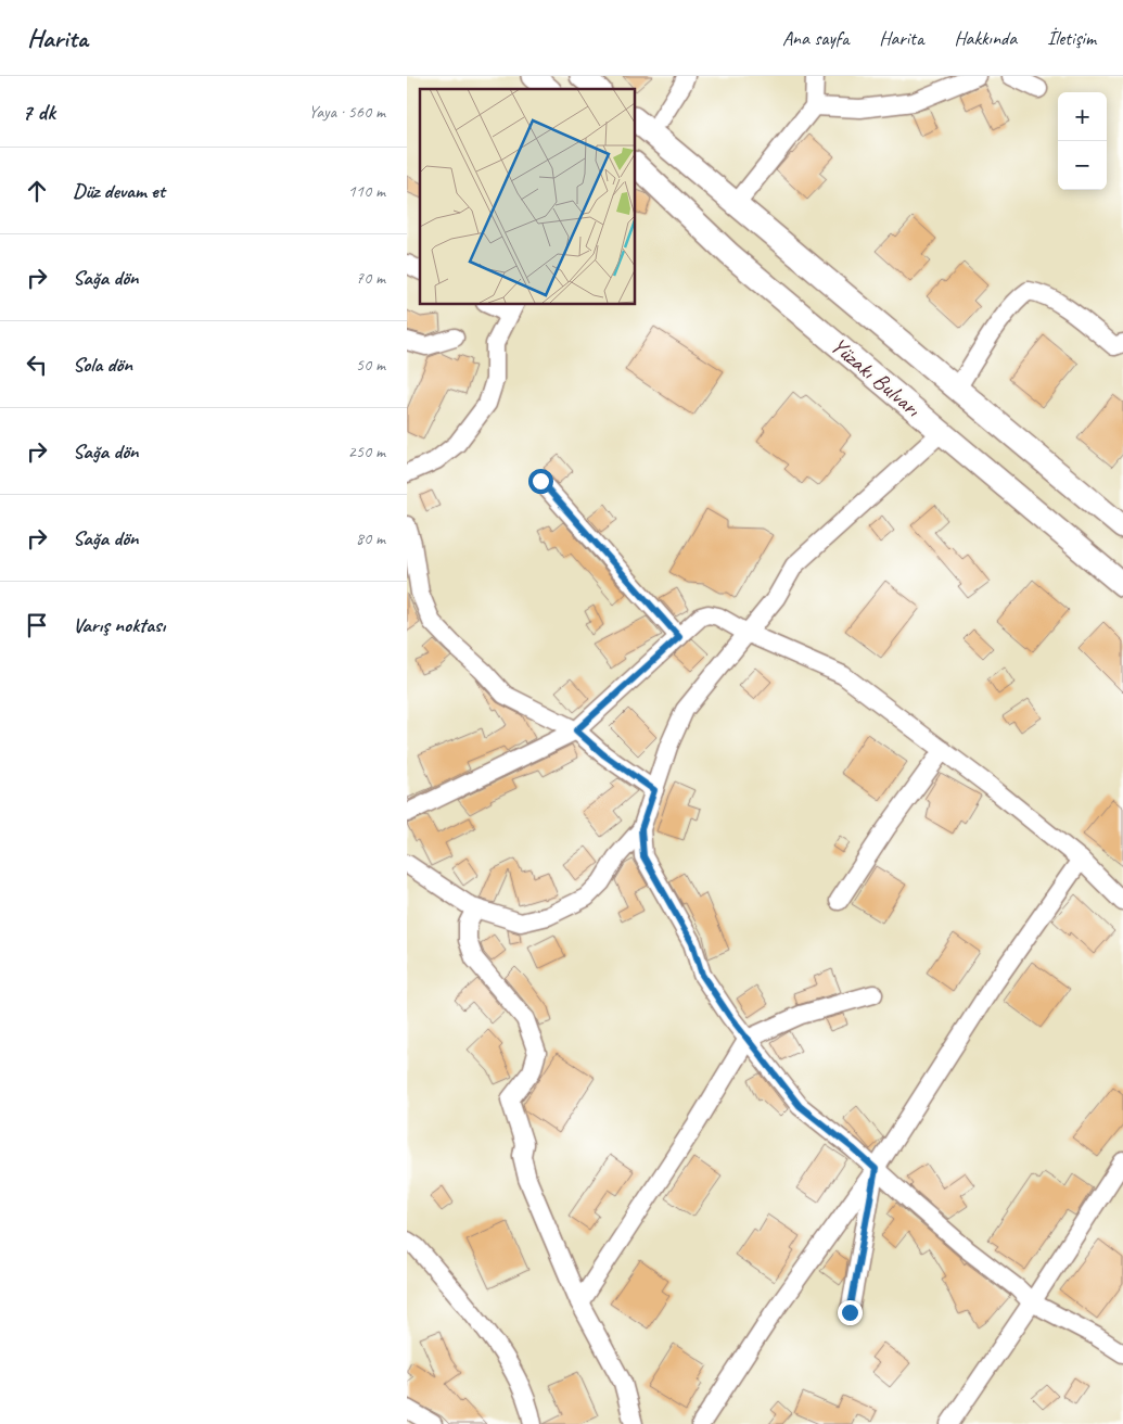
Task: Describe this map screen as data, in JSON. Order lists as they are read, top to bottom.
{
  "streets": {
    "main road": ["Yüzakı Bulvarı"]
  },
  "page": {
    "header": "Harita",
    "nav": [
      "Ana sayfa",
      "Harita",
      "Hakkında",
      "İletişim"
    ],
    "heading": ["7 dk", "Yaya · 560 m"],
    "map_buttons": ["+", "−"],
    "list": [
      ["Düz devam et", "110 m"],
      ["Sağa dön", "70 m"],
      ["Sola dön", "50 m"],
      ["Sağa dön", "250 m"],
      ["Sağa dön", "80 m"],
      "Varış noktası"
    ]
  }
}
